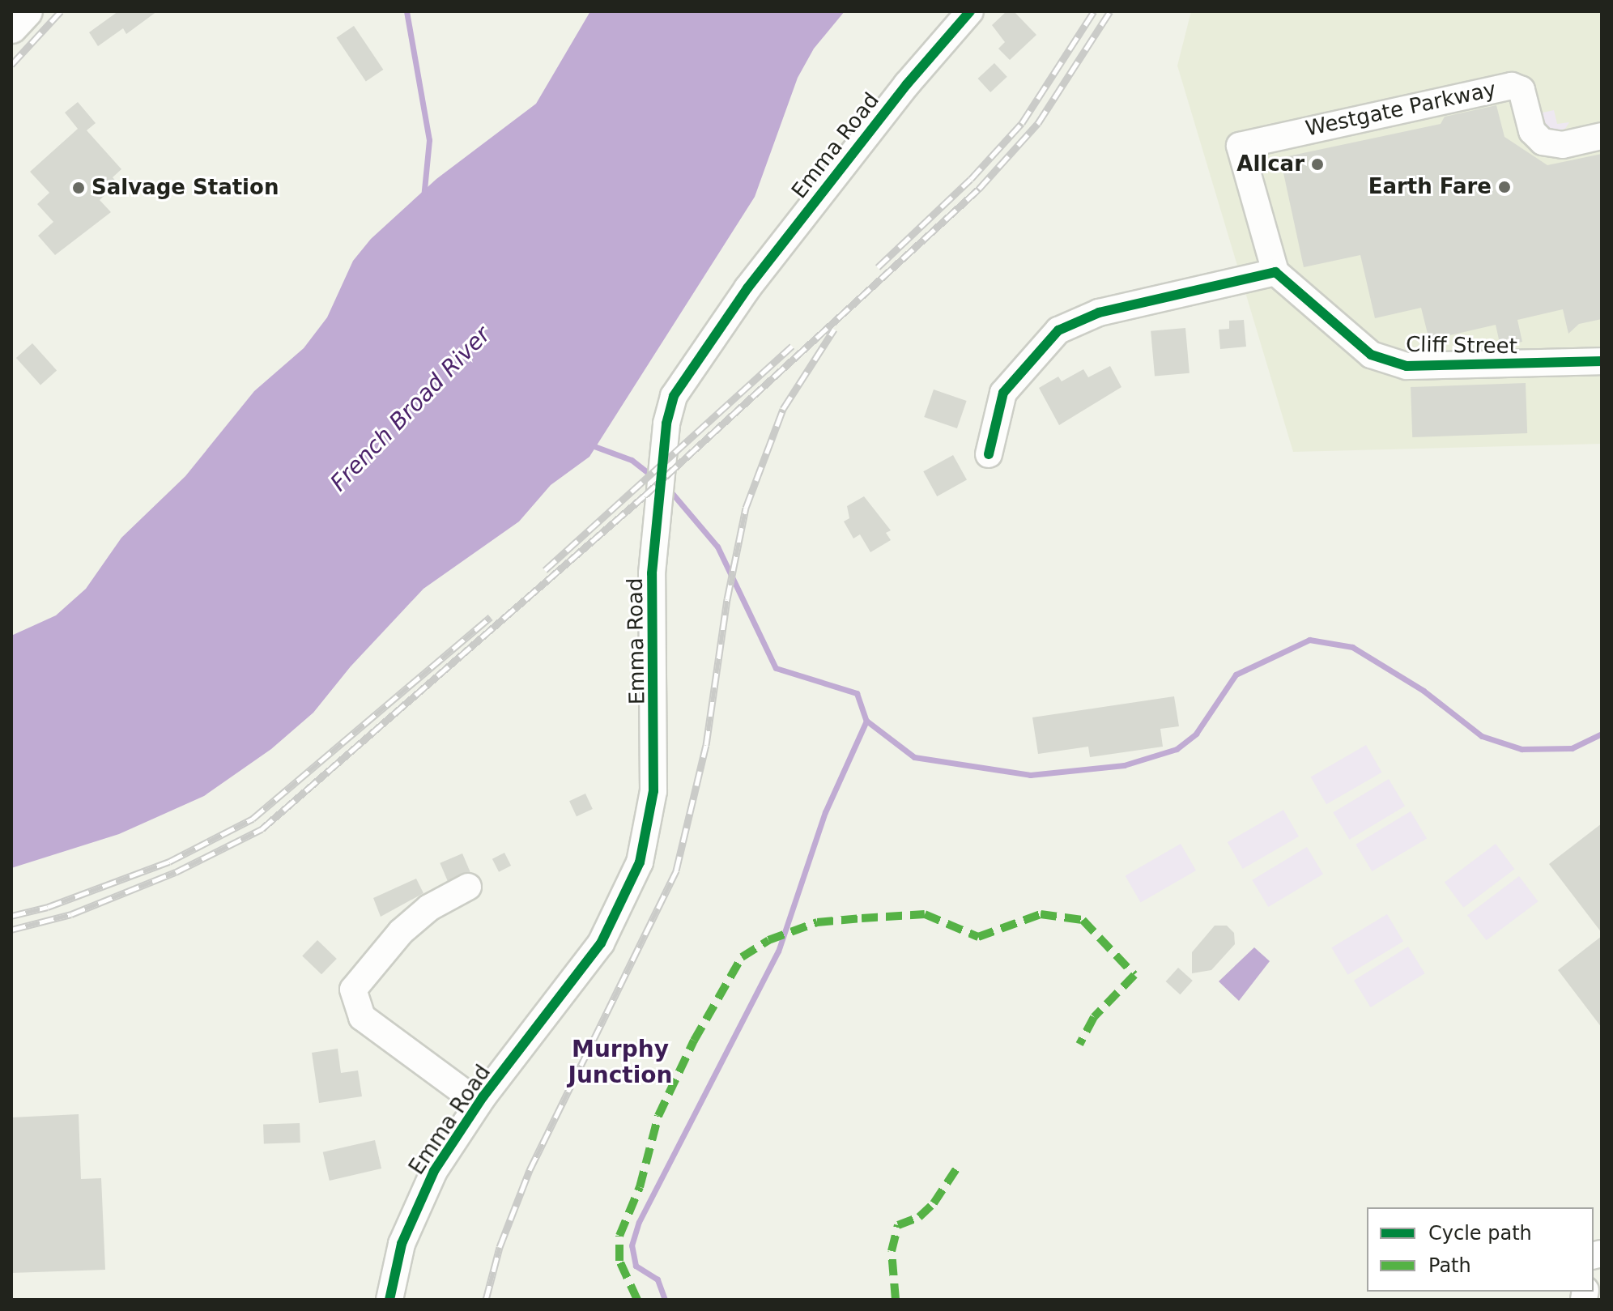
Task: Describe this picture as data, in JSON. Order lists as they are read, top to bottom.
{
  "streets": {
    "street": ["Westgate Parkway", "Emma Road", "Cliff Street"]
  },
  "crossings": [
    ["Westgate Parkway", "Cliff Street"]
  ],
  "districts": ["Murphy Junction"],
  "water": ["French Broad River"],
  "places": ["Allcar", "Earth Fare", "Salvage Station"],
  "legend": ["Cycle path", "Path"]
}
